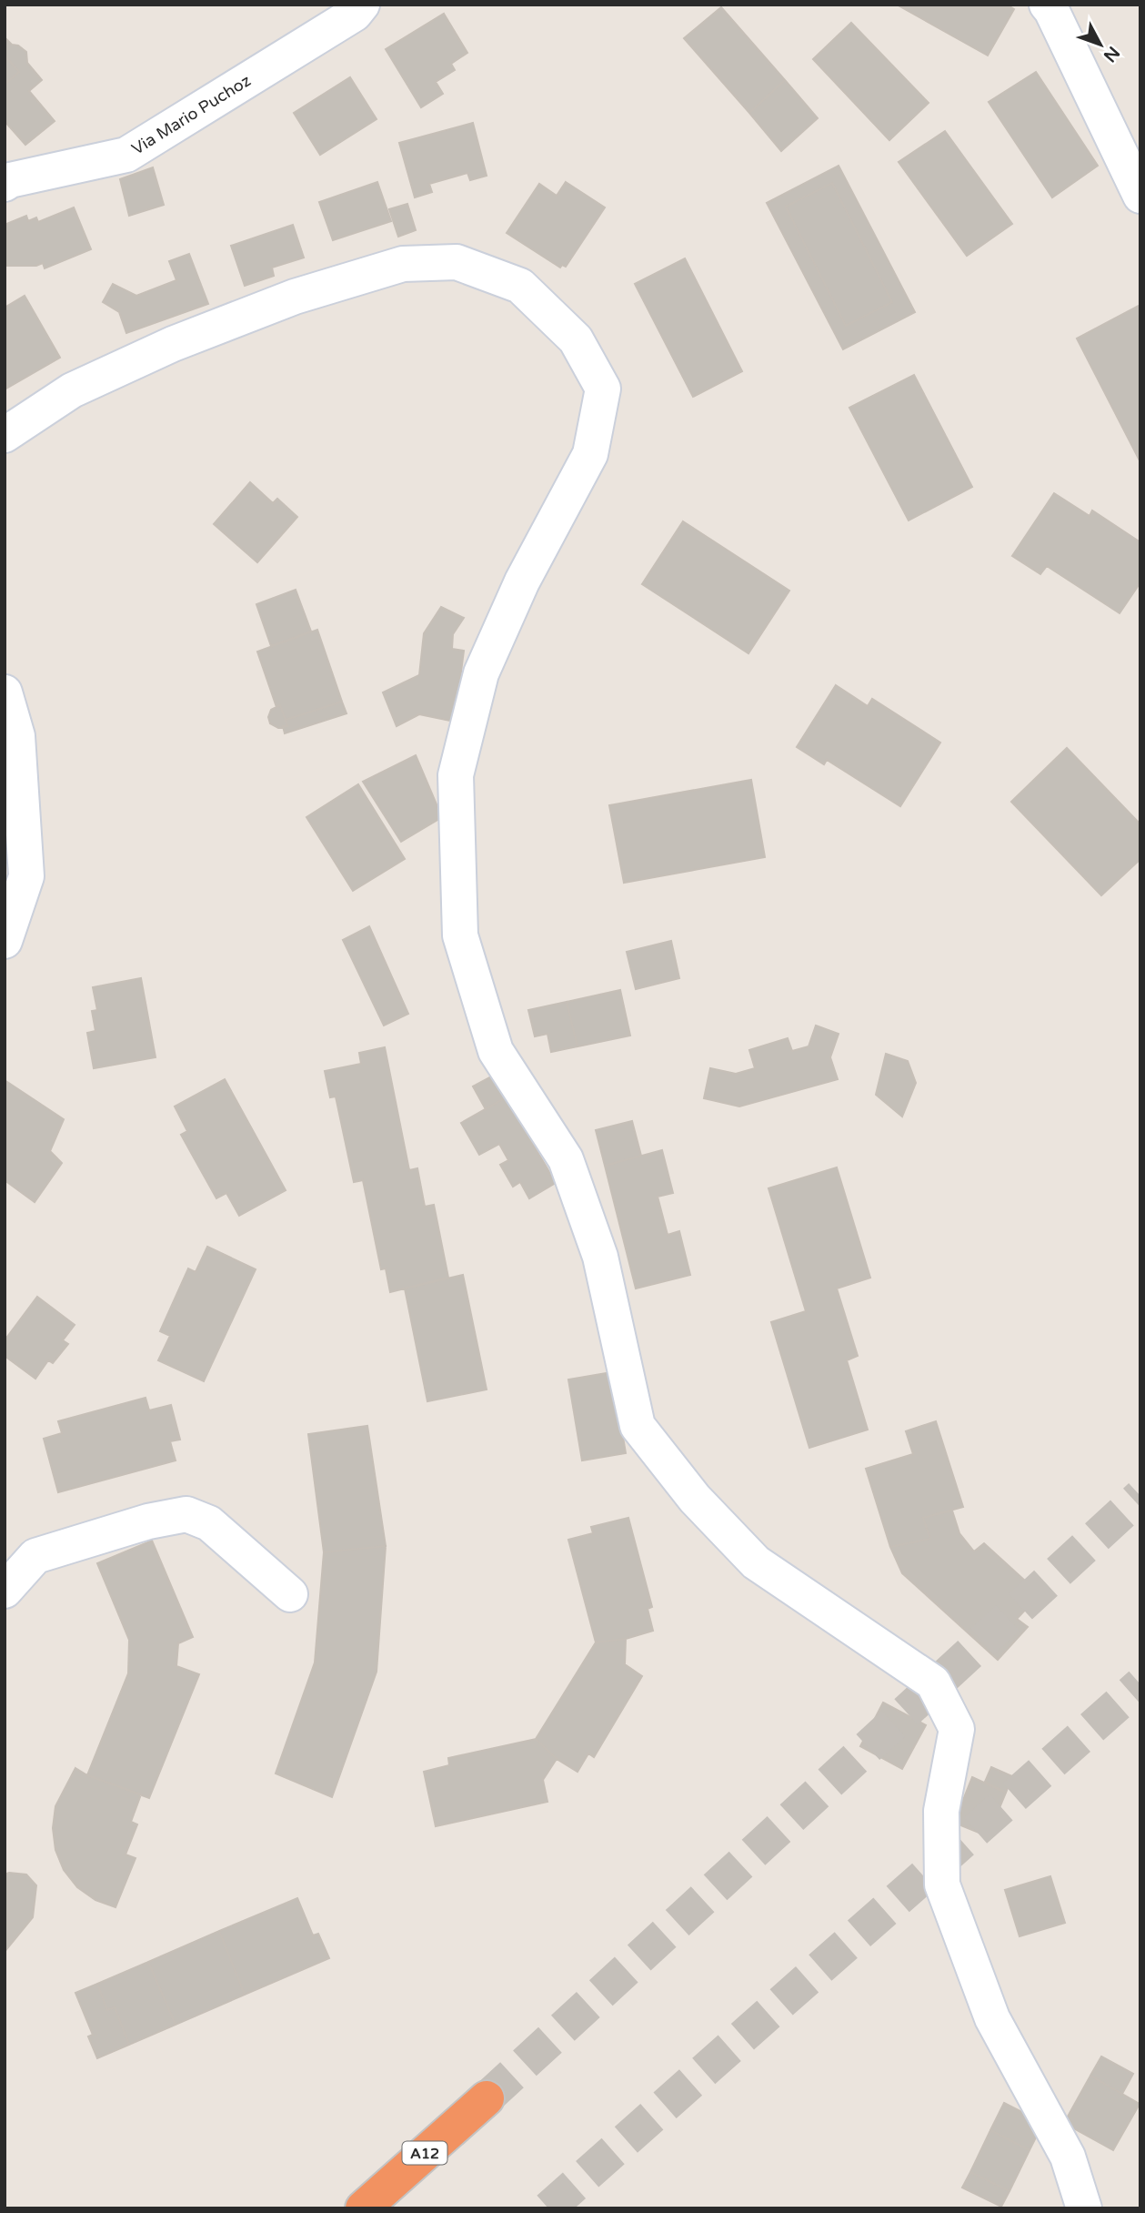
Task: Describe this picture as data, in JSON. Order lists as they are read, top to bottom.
{
  "streets": {
    "highway": ["A12"],
    "street": ["Via Mario Puchoz"]
  },
  "north": "bottom right"
}
